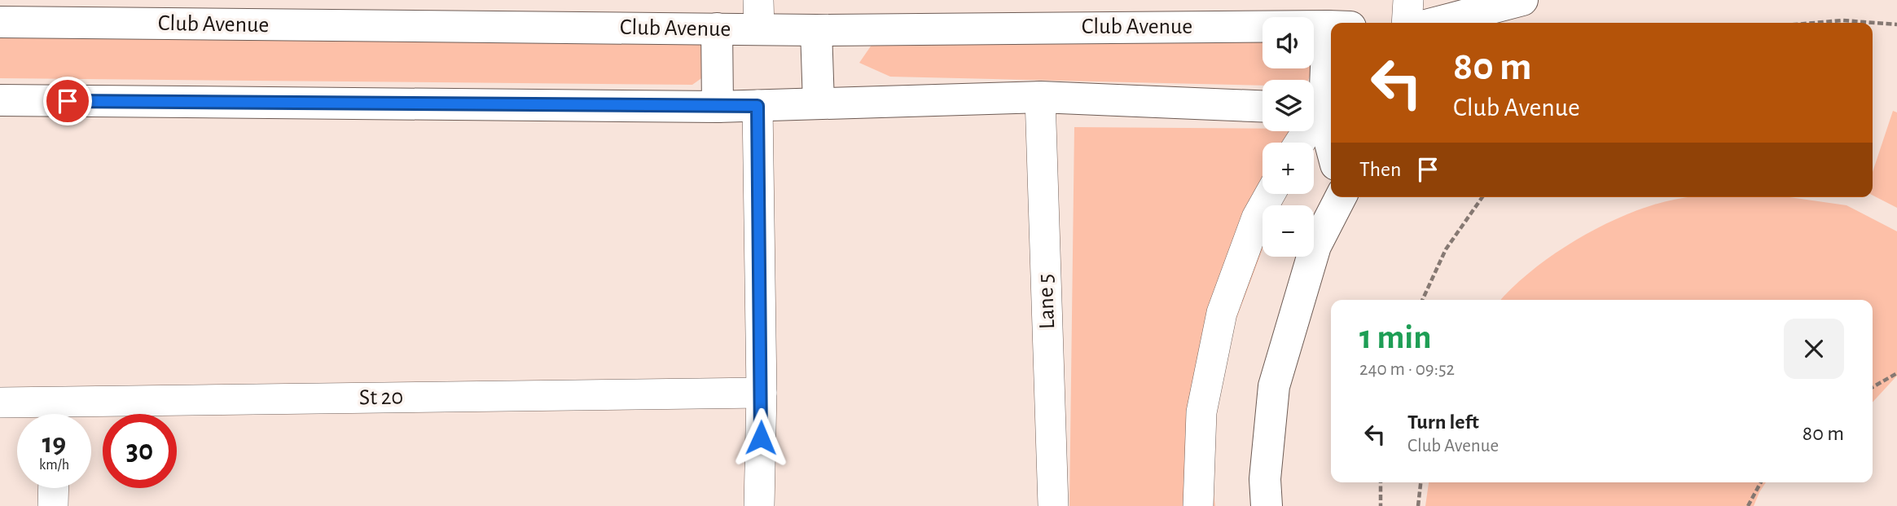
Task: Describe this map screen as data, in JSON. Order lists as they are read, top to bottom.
{
  "streets": {
    "street": ["Club Avenue", "Lane 5", "St 20"]
  },
  "page": {
    "map_buttons": ["+", "−"],
    "turn": ["80 m", "Club Avenue"],
    "then": "Then",
    "heading": ["1 min", "240 m · 09:52"],
    "list": [
      {
        "name": "Turn left",
        "note": "Club Avenue",
        "value": "80 m"
      }
    ],
    "speed": "19 km/h",
    "limit": "30"
  }
}
